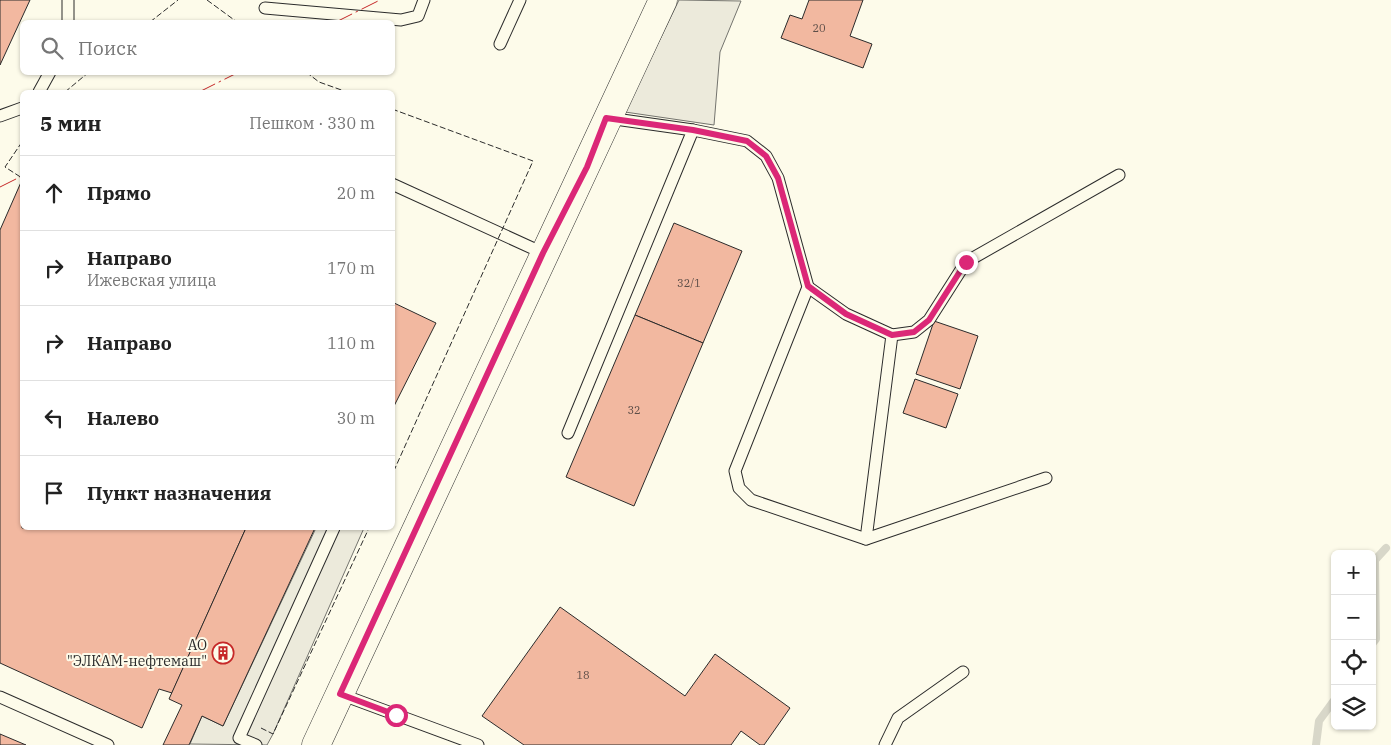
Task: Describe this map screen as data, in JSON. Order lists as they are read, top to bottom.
{
  "places": {
    "building": ["АО \"ЭЛКАМ-нефтемаш\""]
  },
  "house_numbers": [
    "20",
    "32/1",
    "32",
    "18"
  ],
  "page": {
    "search": "Поиск",
    "heading": ["5 мин", "Пешком · 330 m"],
    "list": [
      ["Прямо", "20 m"],
      ["Направо", "Ижевская улица", "170 m"],
      ["Направо", "110 m"],
      ["Налево", "30 m"],
      "Пункт назначения"
    ],
    "map_buttons": ["+", "−"]
  }
}
